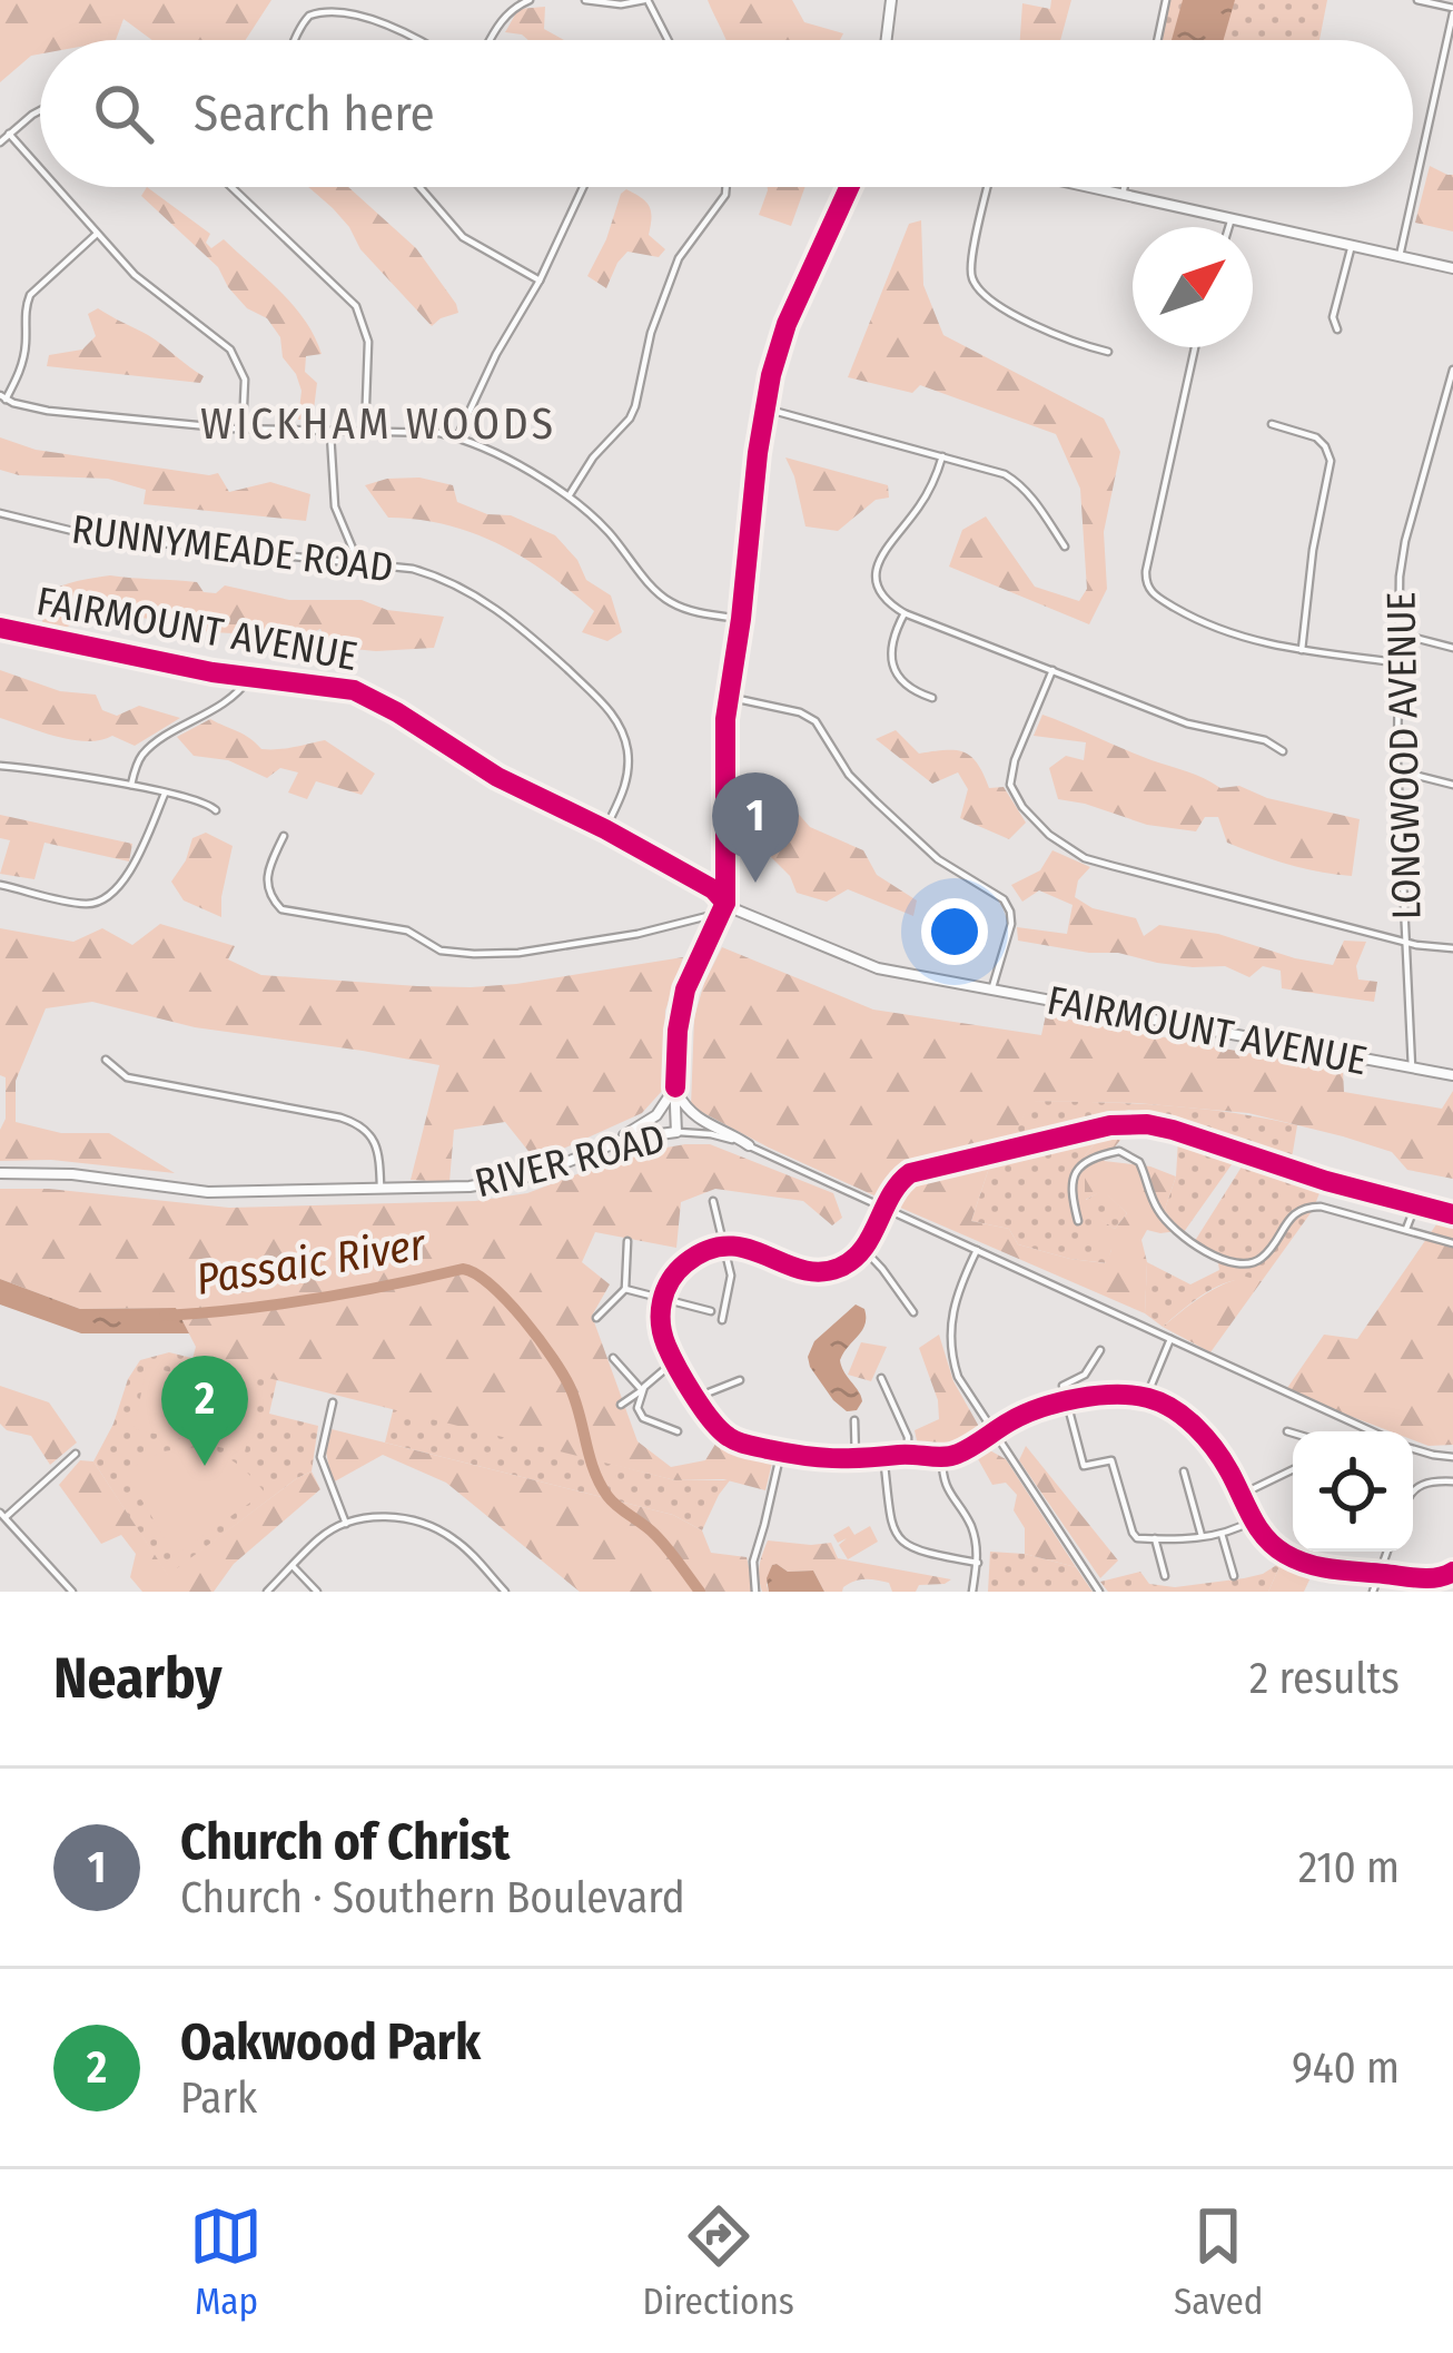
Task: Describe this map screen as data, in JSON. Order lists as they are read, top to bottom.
{
  "streets": {
    "main road": ["FAIRMOUNT AVENUE", "RIVER ROAD"],
    "street": ["RUNNYMEADE ROAD", "LONGWOOD AVENUE"]
  },
  "crossings": [
    ["RUNNYMEADE ROAD", "FAIRMOUNT AVENUE"],
    ["FAIRMOUNT AVENUE", "LONGWOOD AVENUE"]
  ],
  "districts": ["WICKHAM WOODS"],
  "water": ["Passaic River"],
  "north": "top right",
  "page": {
    "search": "Search here",
    "pins": ["1", "2"],
    "heading": ["Nearby", "2 results"],
    "list": [
      {
        "mark": "1",
        "name": "Church of Christ",
        "note": "Church · Southern Boulevard",
        "value": "210 m"
      },
      {
        "mark": "2",
        "name": "Oakwood Park",
        "note": "Park",
        "value": "940 m"
      }
    ],
    "nav": ["Map", "Directions", "Saved"]
  }
}
